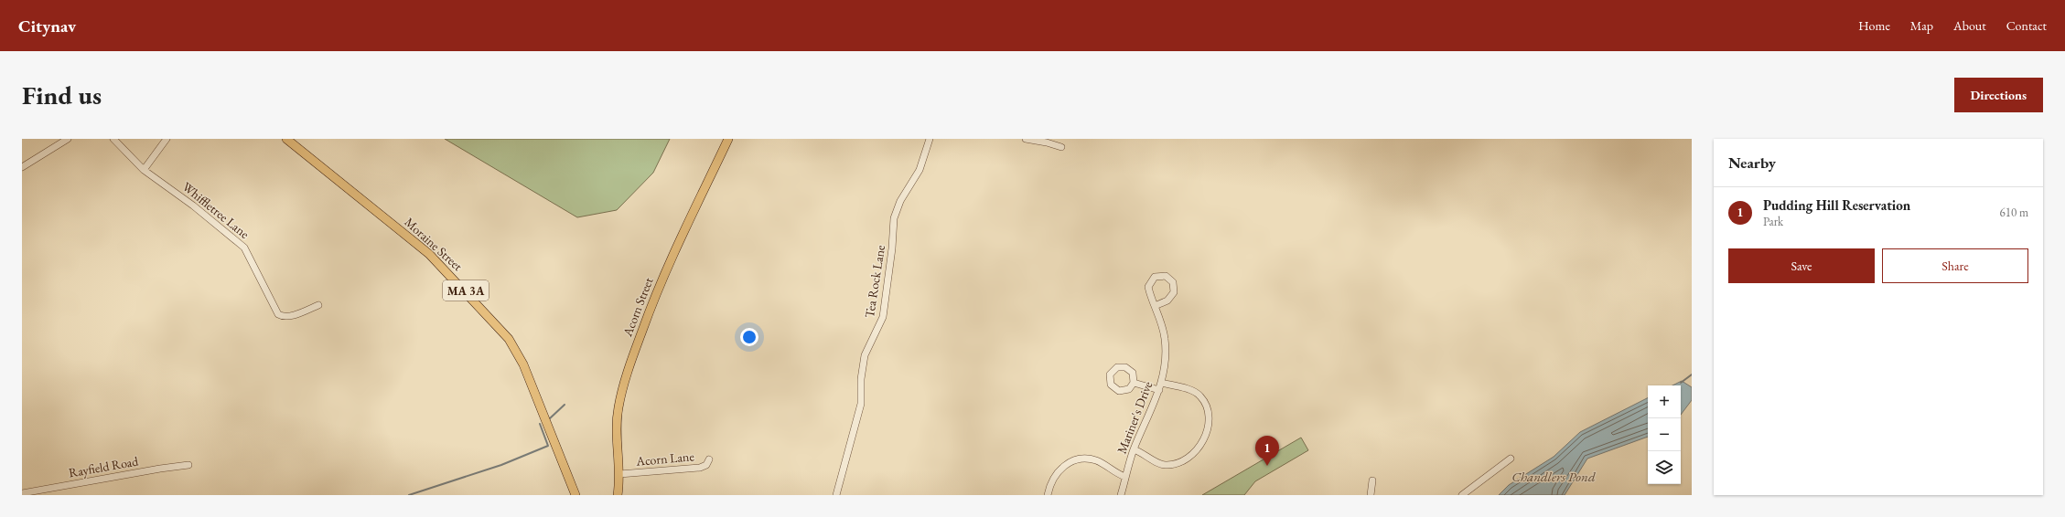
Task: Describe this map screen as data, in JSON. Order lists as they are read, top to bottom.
{
  "streets": {
    "main road": ["Moraine Street", "MA 3A", "Acorn Street"],
    "street": [
      "Whiffletree Lane",
      "Tea Rock Lane",
      "Mariner's Drive",
      "Acorn Lane",
      "Rayfield Road"
    ]
  },
  "crossings": [
    ["Acorn Street", "Acorn Lane"]
  ],
  "water": ["Chandlers Pond"],
  "page": {
    "header": "Citynav",
    "nav": [
      "Home",
      "Map",
      "About",
      "Contact"
    ],
    "buttons": [
      "Directions",
      ["Save", "Share"]
    ],
    "title": "Find us",
    "heading": "Nearby",
    "list": [
      {
        "mark": "1",
        "name": "Pudding Hill Reservation",
        "note": "Park",
        "value": "610 m"
      }
    ],
    "map_buttons": ["+", "−"],
    "pins": "1"
  }
}
